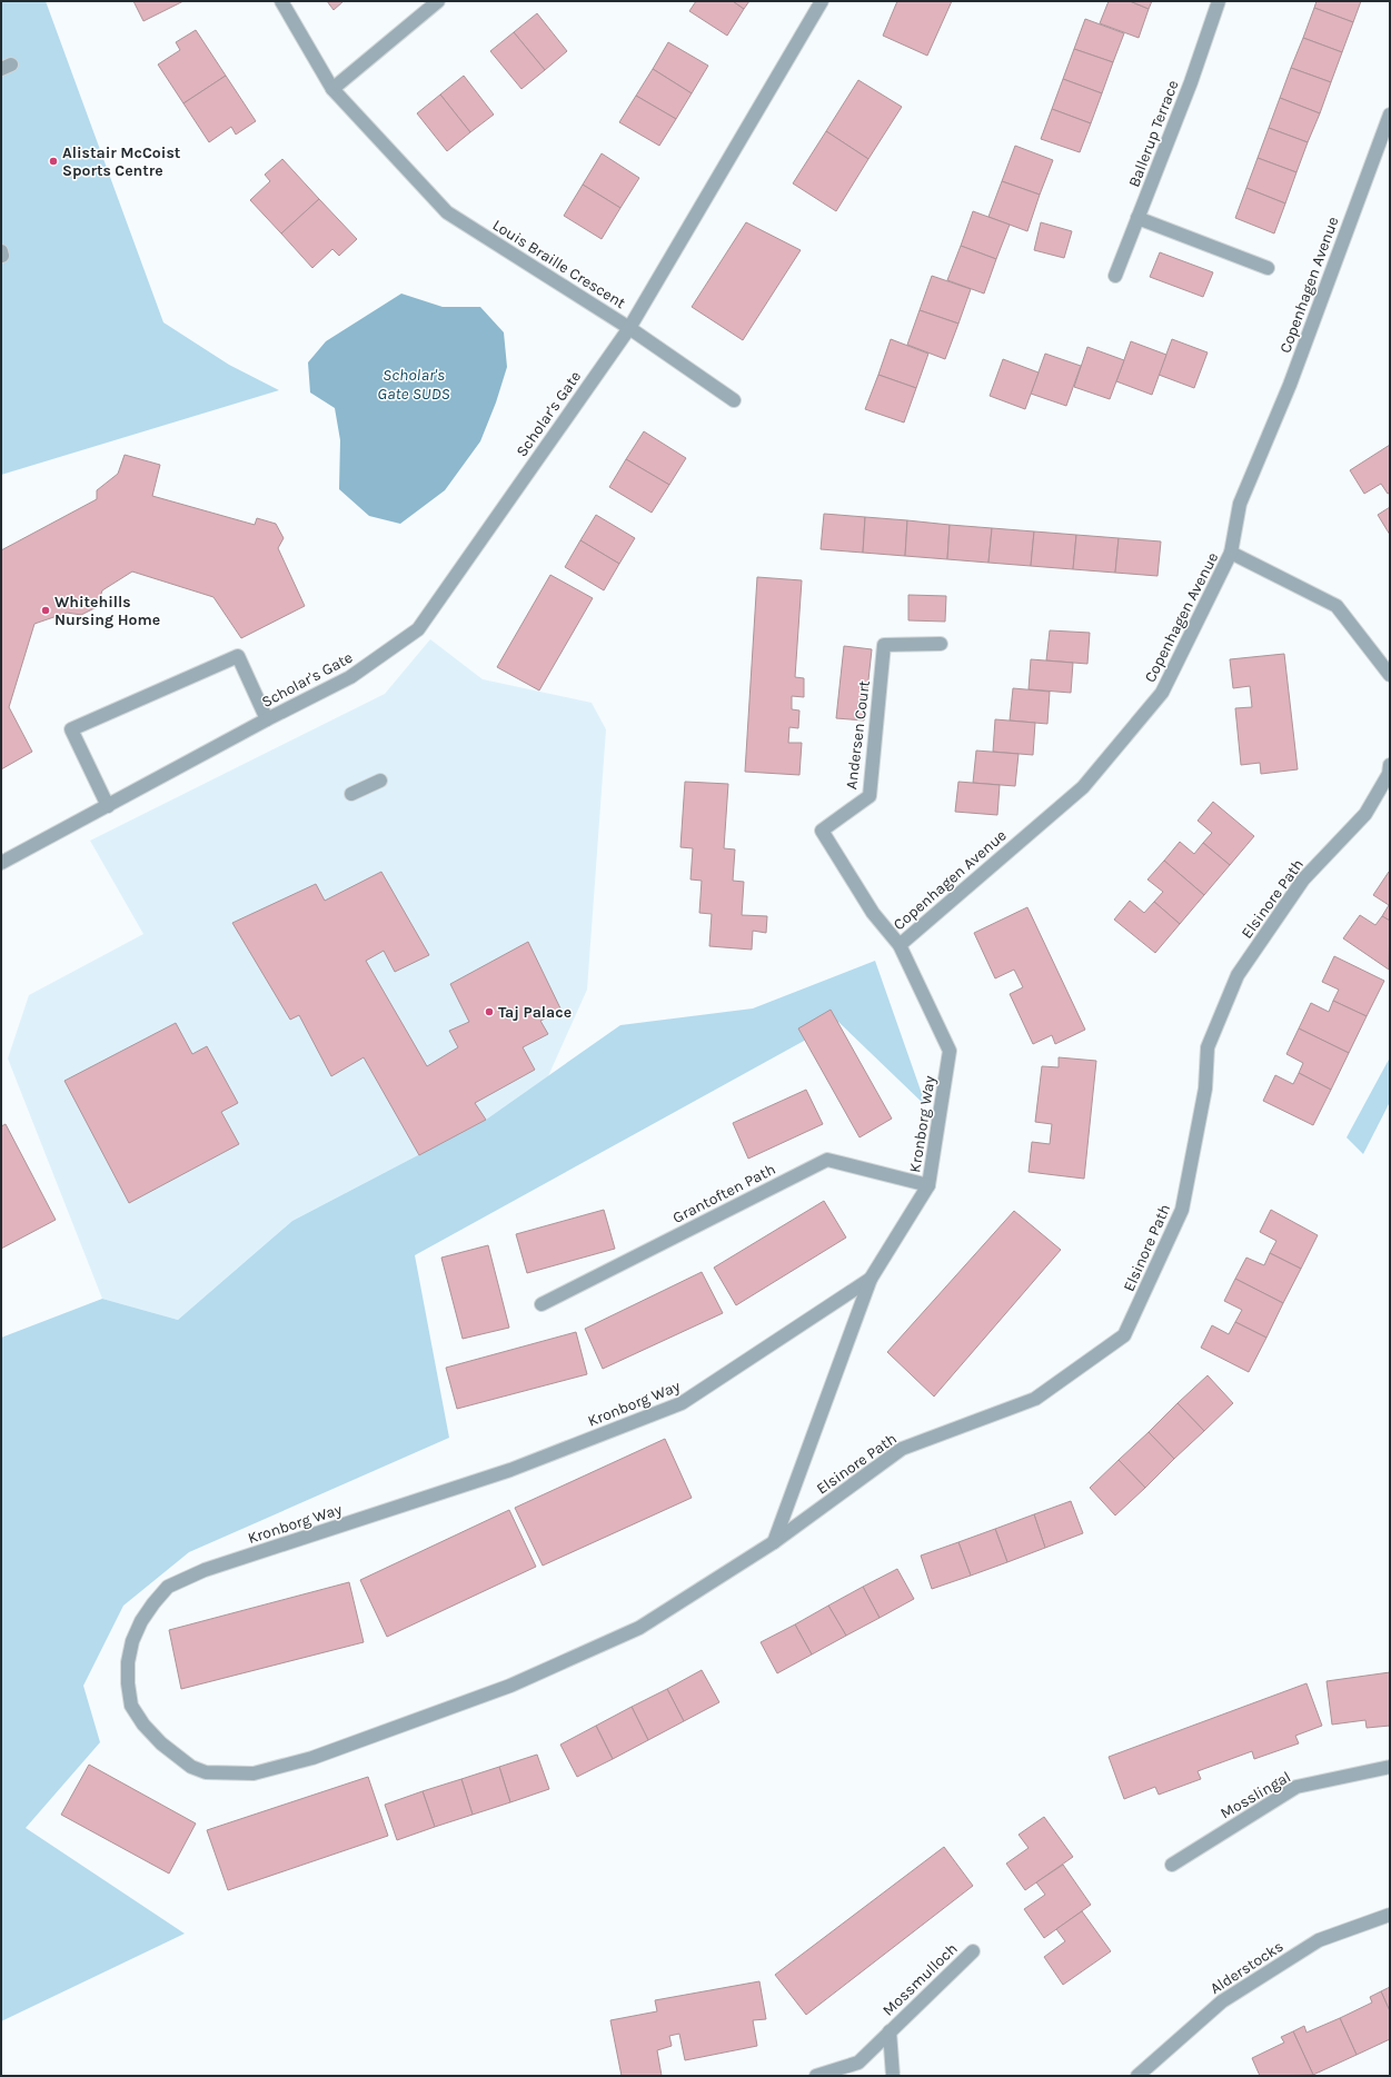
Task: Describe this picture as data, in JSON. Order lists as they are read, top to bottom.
{
  "streets": {
    "street": [
      "Ballerup Terrace",
      "Louis Braille Crescent",
      "Copenhagen Avenue",
      "Scholar's Gate",
      "Andersen Court",
      "Elsinore Path",
      "Kronborg Way",
      "Grantoften Path",
      "Mosslingal",
      "Alderstocks",
      "Mossmulloch"
    ]
  },
  "crossings": [
    ["Louis Braille Crescent", "Scholar's Gate"],
    ["Copenhagen Avenue", "Andersen Court"],
    ["Copenhagen Avenue", "Kronborg Way"],
    ["Andersen Court", "Kronborg Way"],
    ["Elsinore Path", "Kronborg Way"],
    ["Kronborg Way", "Grantoften Path"]
  ],
  "water": ["Scholar's Gate SUDS"],
  "places": ["Alistair McCoist Sports Centre", "Whitehills Nursing Home", "Taj Palace"]
}
